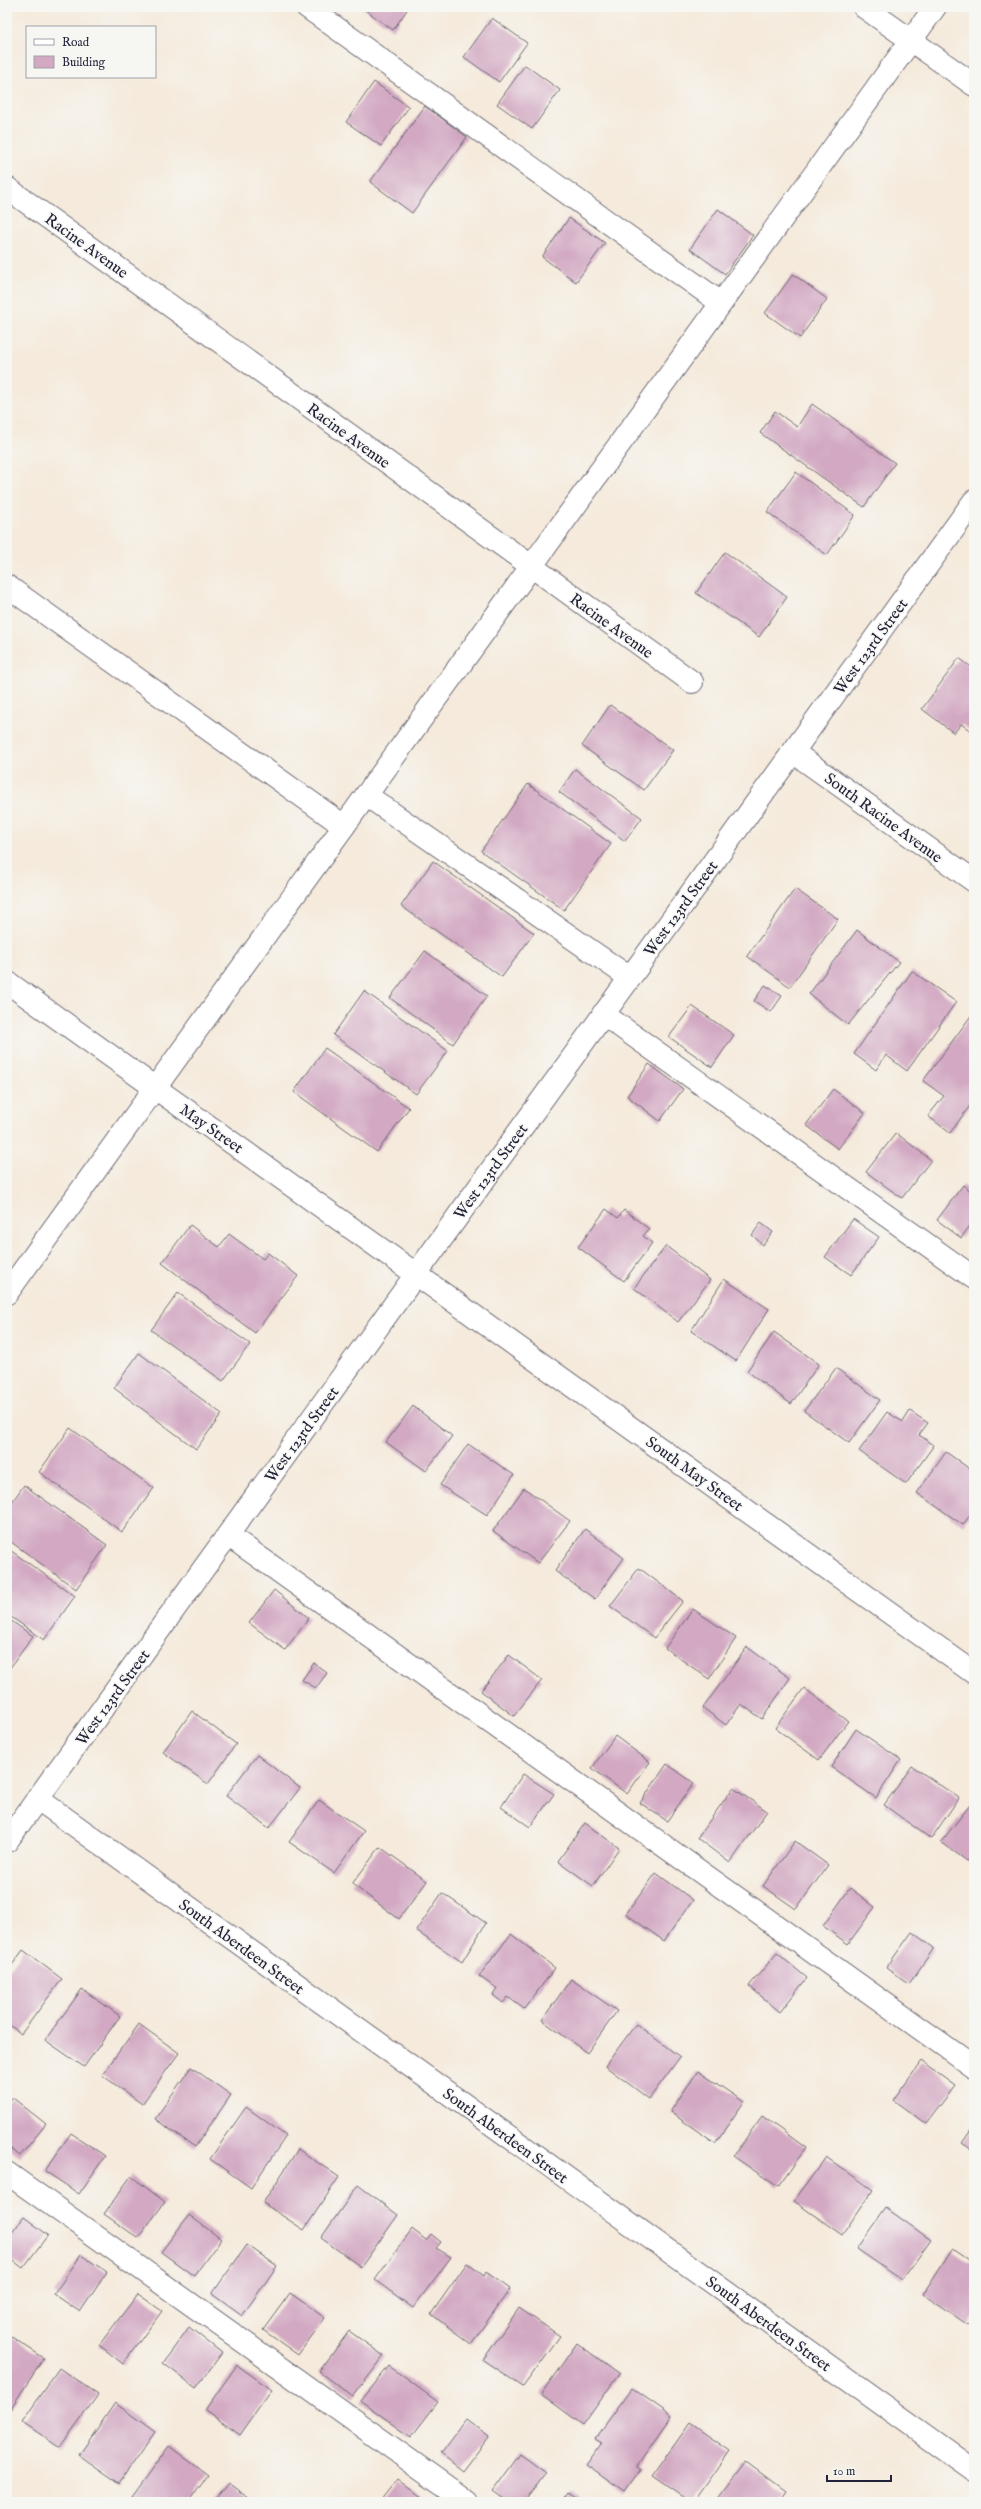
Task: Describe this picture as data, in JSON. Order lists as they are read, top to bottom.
{
  "streets": {
    "street": [
      "Racine Avenue",
      "West 123rd Street",
      "South Racine Avenue",
      "May Street",
      "South May Street",
      "South Aberdeen Street"
    ]
  },
  "crossings": [
    ["West 123rd Street", "South Racine Avenue"],
    ["West 123rd Street", "May Street"],
    ["West 123rd Street", "South May Street"],
    ["West 123rd Street", "South Aberdeen Street"],
    ["May Street", "South May Street"]
  ],
  "legend": ["Road", "Building"],
  "scale_bar": "10 m"
}
